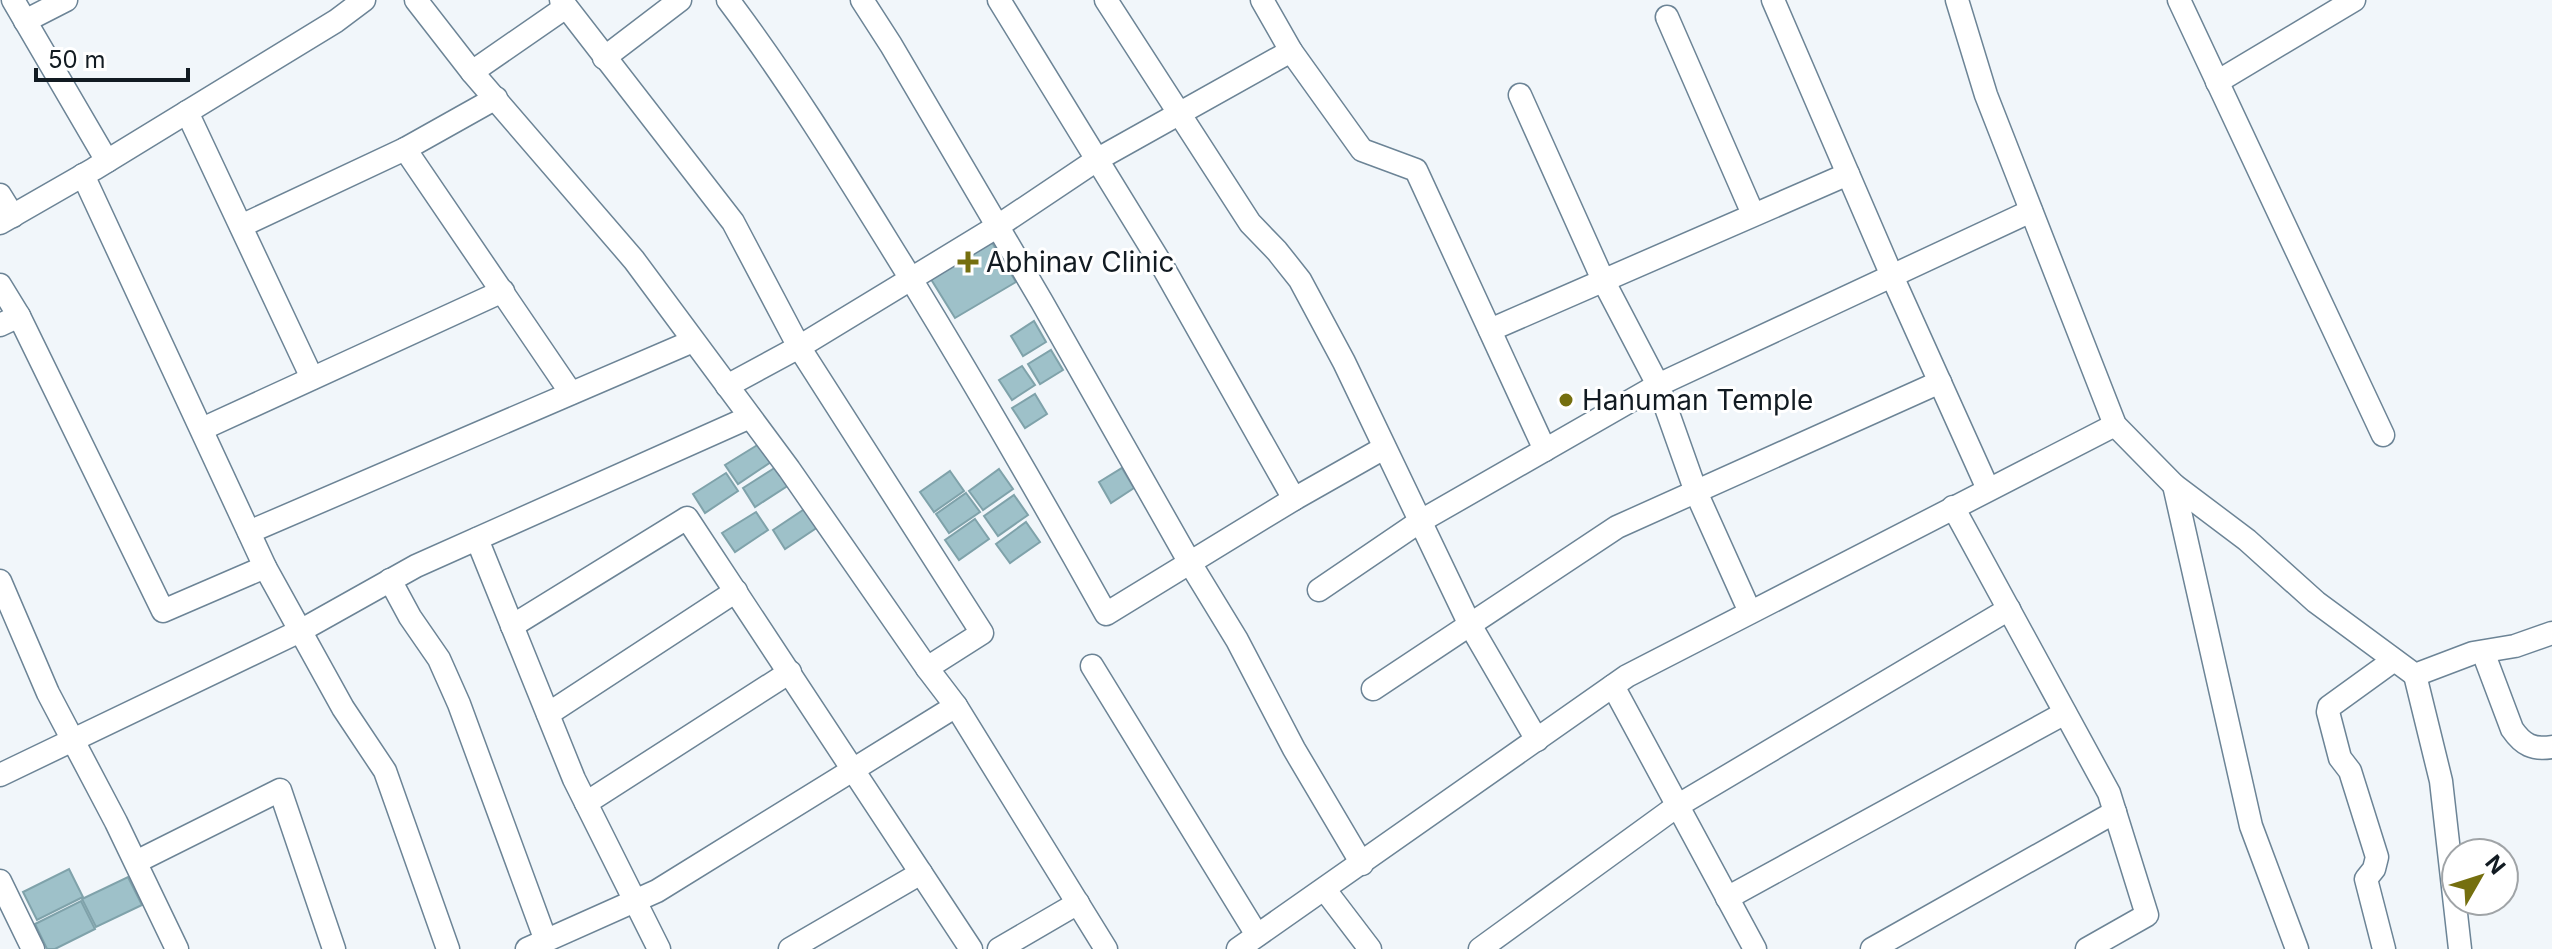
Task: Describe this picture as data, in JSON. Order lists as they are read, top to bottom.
{
  "places": {
    "health": ["Abhinav Clinic"],
    "other": ["Hanuman Temple"]
  },
  "scale_bar": "50 m",
  "north": "top right"
}
